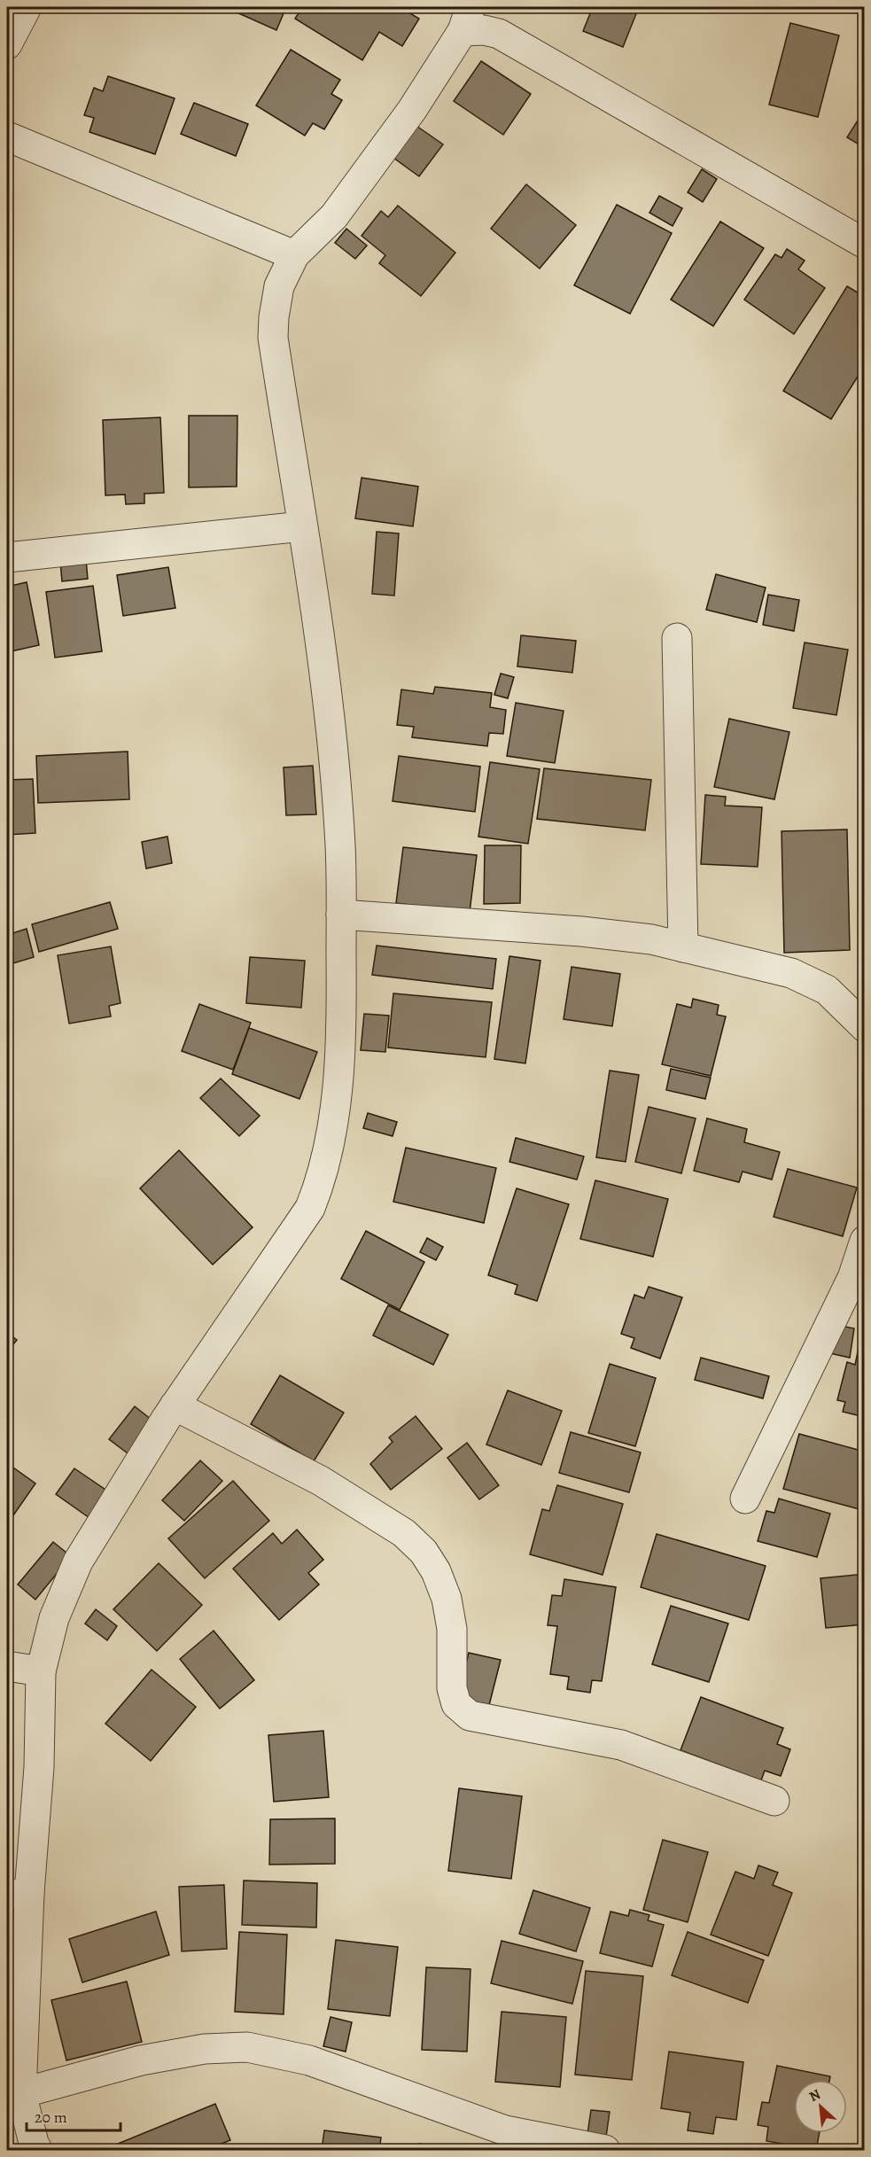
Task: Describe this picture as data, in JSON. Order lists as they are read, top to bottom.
{
  "scale_bar": "20 m",
  "north": "top left"
}
